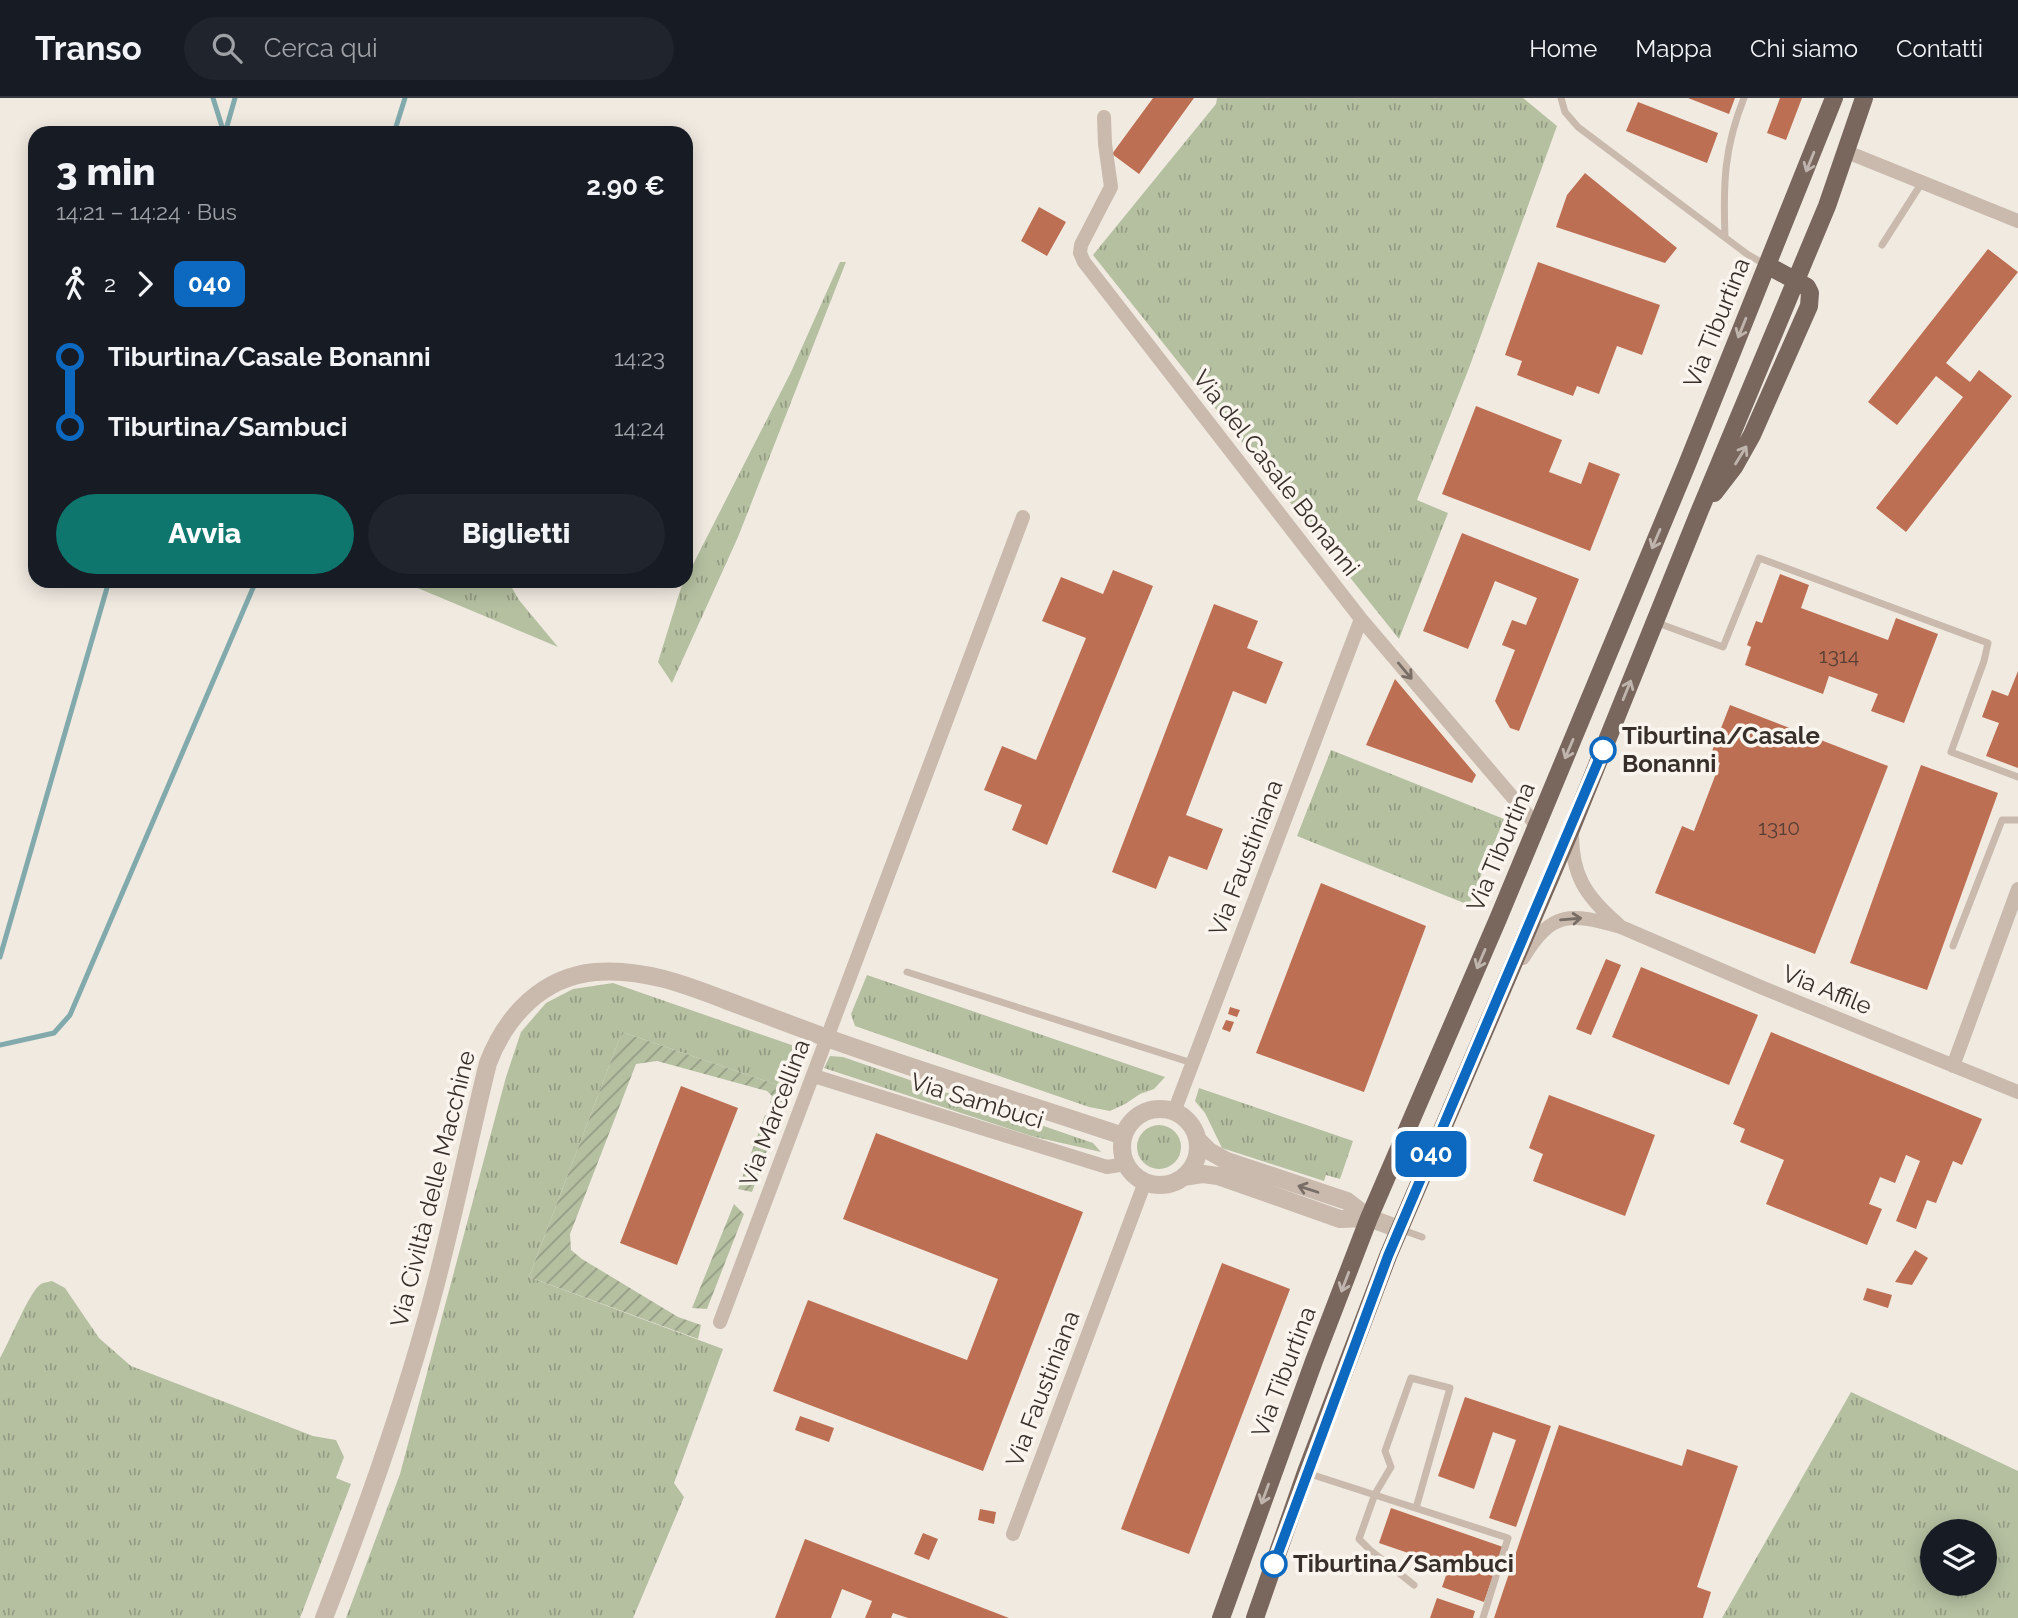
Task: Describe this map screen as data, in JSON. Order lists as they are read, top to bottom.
{
  "streets": {
    "main road": ["Via Tiburtina"],
    "street": [
      "Via del Casale Bonanni",
      "Via Faustiniana",
      "Via Affile",
      "Via Sambuci",
      "Via Marcellina",
      "Via Civiltà delle Macchine"
    ]
  },
  "crossings": [
    ["Via Tiburtina", "Via del Casale Bonanni"],
    ["Via del Casale Bonanni", "Via Faustiniana"],
    ["Via Faustiniana", "Via Sambuci"],
    ["Via Sambuci", "Via Marcellina"],
    ["Via Sambuci", "Via Civiltà delle Macchine"],
    ["Via Marcellina", "Via Civiltà delle Macchine"]
  ],
  "places": ["Tiburtina/Casale Bonanni", "Tiburtina/Sambuci"],
  "lines": ["bus line 040"],
  "house_numbers": ["1314", "1310"],
  "page": {
    "header": "Transo",
    "search": "Cerca qui",
    "nav": [
      "Home",
      "Mappa",
      "Chi siamo",
      "Contatti"
    ],
    "on_map": "040",
    "heading": ["3 min", "14:21 – 14:24 · Bus", "2.90 €"],
    "legs": ["2", "040"],
    "list": [
      {
        "name": "Tiburtina/Casale Bonanni",
        "value": "14:23"
      },
      {
        "name": "Tiburtina/Sambuci",
        "value": "14:24"
      }
    ],
    "buttons": ["Avvia", "Biglietti"]
  }
}
